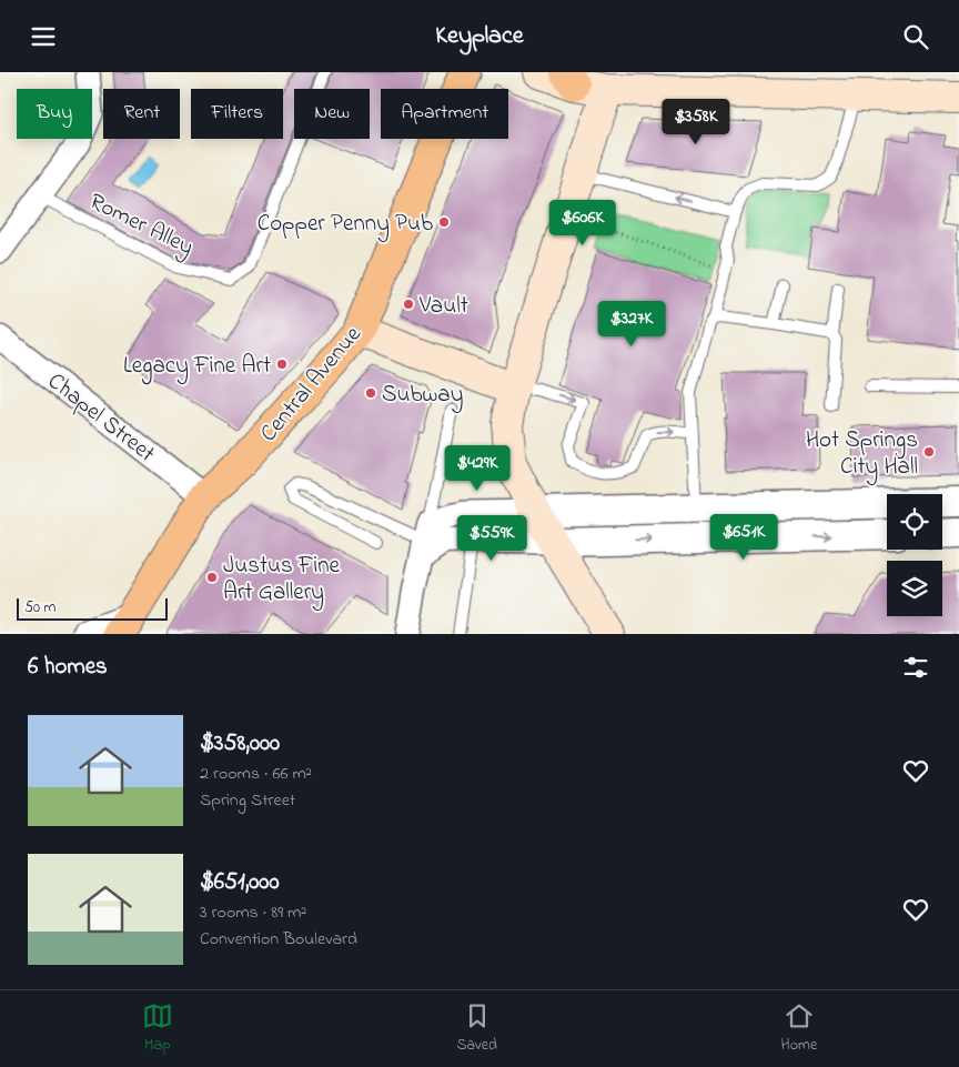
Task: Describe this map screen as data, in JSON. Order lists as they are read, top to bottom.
{
  "streets": {
    "main road": ["Central Avenue"],
    "street": ["Chapel Street"],
    "lane": ["Romer Alley"]
  },
  "crossings": [
    ["Central Avenue", "Chapel Street"]
  ],
  "places": [
    "Copper Penny Pub",
    "Vault",
    "Legacy Fine Art",
    "Subway",
    "Hot Springs City Hall",
    "Justus Fine Art Gallery"
  ],
  "scale_bar": "50 m",
  "page": {
    "header": "Keyplace",
    "chip": [
      "Buy",
      "Rent",
      "Filters",
      "New",
      "Apartment"
    ],
    "price": [
      "$358K",
      "$606K",
      "$327K",
      "$429K",
      "$651K",
      "$559K"
    ],
    "scale": "50 m",
    "heading": "6 homes",
    "list": [
      {
        "name": "$358,000",
        "note": "2 rooms · 66 m² · Spring Street"
      },
      {
        "name": "$651,000",
        "note": "3 rooms · 89 m² · Convention Boulevard"
      }
    ],
    "tabs": ["Map", "Saved", "Home"]
  }
}
